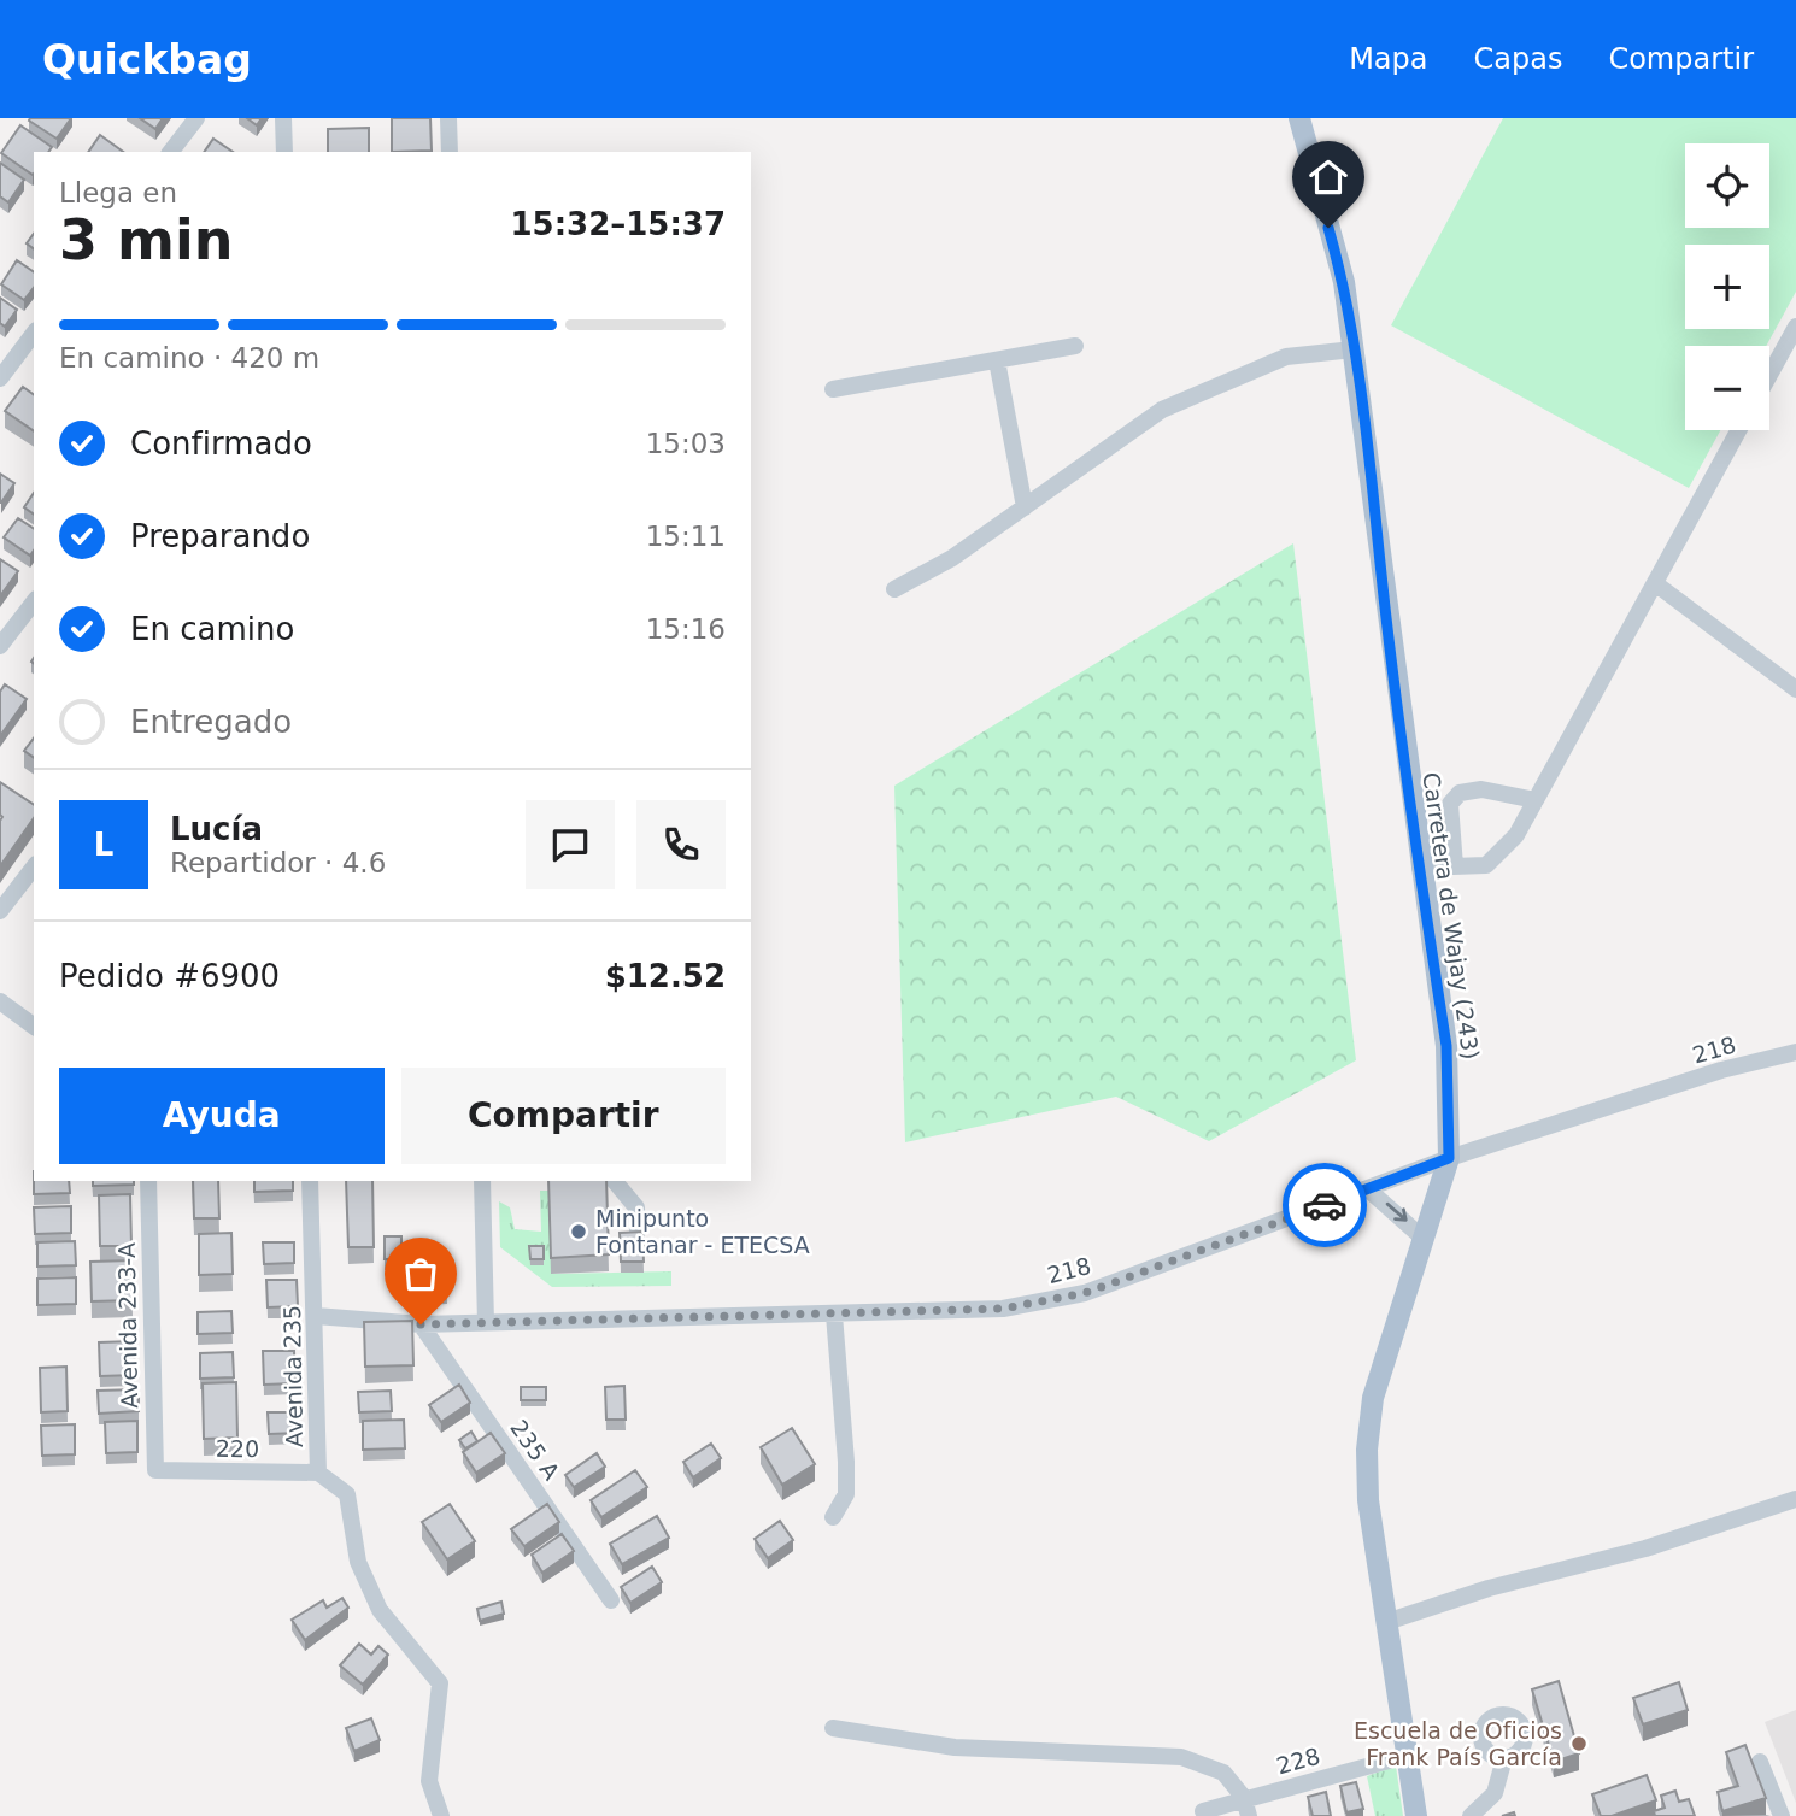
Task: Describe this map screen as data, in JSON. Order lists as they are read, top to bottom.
{
  "streets": {
    "main road": ["Carretera de Wajay (243)"],
    "street": [
      "218",
      "Avenida 233-A",
      "Avenida 235",
      "220",
      "235 A",
      "228"
    ]
  },
  "crossings": [
    ["Carretera de Wajay (243)", "218"],
    ["Carretera de Wajay (243)", "228"],
    ["218", "Avenida 235"],
    ["218", "235 A"],
    ["Avenida 233-A", "220"],
    ["Avenida 235", "220"]
  ],
  "places": ["Minipunto Fontanar - ETECSA", "Escuela de Oficios Frank País García"],
  "page": {
    "header": "Quickbag",
    "nav": ["Mapa", "Capas", "Compartir"],
    "map_buttons": ["+", "−"],
    "heading": ["3 min", "Llega en", "15:32–15:37"],
    "panel": [
      "Lucía",
      "Repartidor · 4.6",
      "Pedido #6900",
      "$12.52"
    ],
    "bar": "En camino · 420 m",
    "list": [
      ["Confirmado", "15:03"],
      ["Preparando", "15:11"],
      ["En camino", "15:16"],
      "Entregado"
    ],
    "round": "L",
    "buttons": ["Ayuda", "Compartir"]
  }
}
